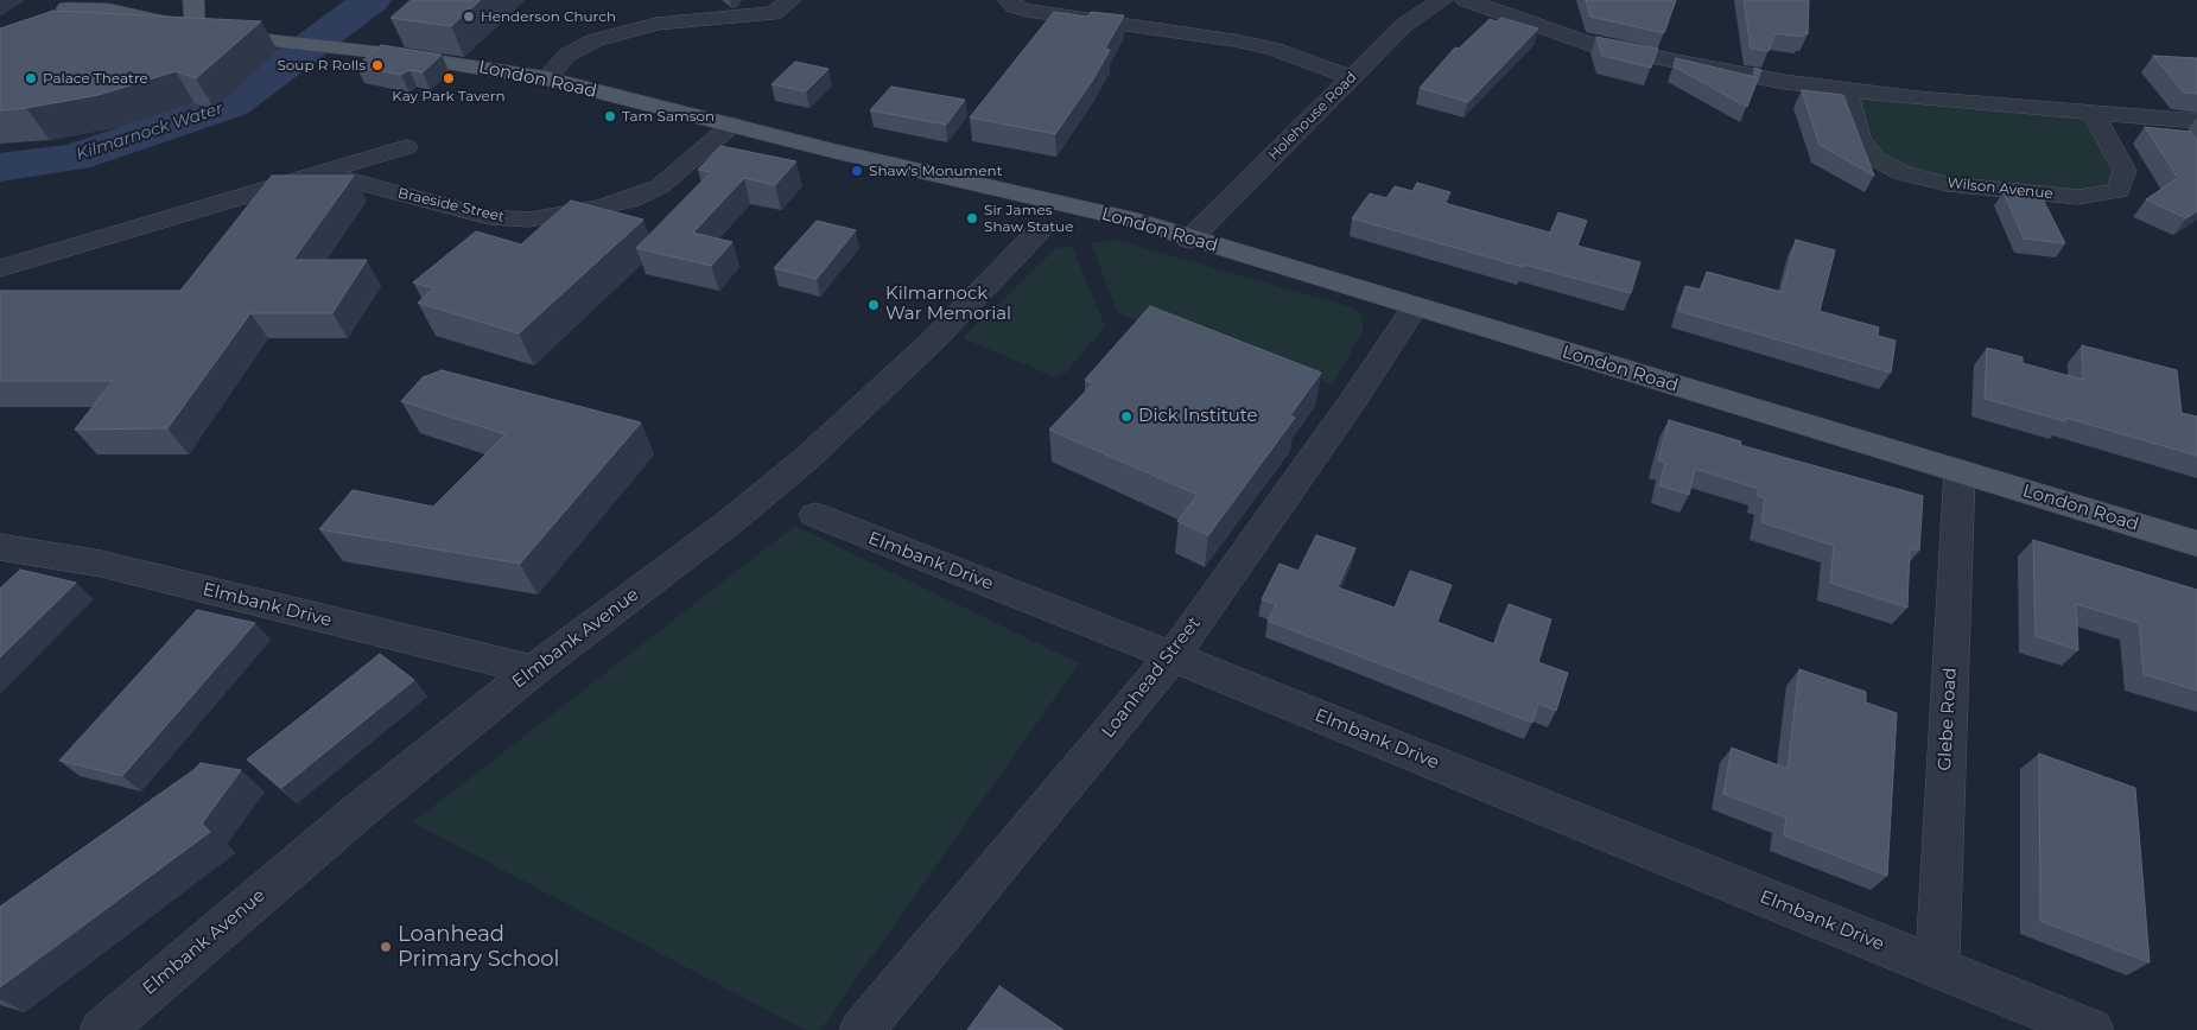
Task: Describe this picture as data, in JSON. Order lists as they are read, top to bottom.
{
  "streets": {
    "main road": ["London Road"],
    "street": [
      "Holehouse Road",
      "Wilson Avenue",
      "Braeside Street",
      "Elmbank Drive",
      "Elmbank Avenue",
      "Loanhead Street",
      "Glebe Road"
    ]
  },
  "crossings": [
    ["London Road", "Holehouse Road"],
    ["London Road", "Braeside Street"],
    ["London Road", "Loanhead Street"],
    ["London Road", "Glebe Road"],
    ["Elmbank Drive", "Elmbank Avenue"],
    ["Elmbank Drive", "Loanhead Street"],
    ["Elmbank Drive", "Glebe Road"]
  ],
  "water": ["Kilmarnock Water"],
  "places": [
    "Henderson Church",
    "Soup R Rolls",
    "Palace Theatre",
    "Kay Park Tavern",
    "Tam Samson",
    "Shaw's Monument",
    "Sir James Shaw Statue",
    "Kilmarnock War Memorial",
    "Dick Institute",
    "Loanhead Primary School"
  ]
}
